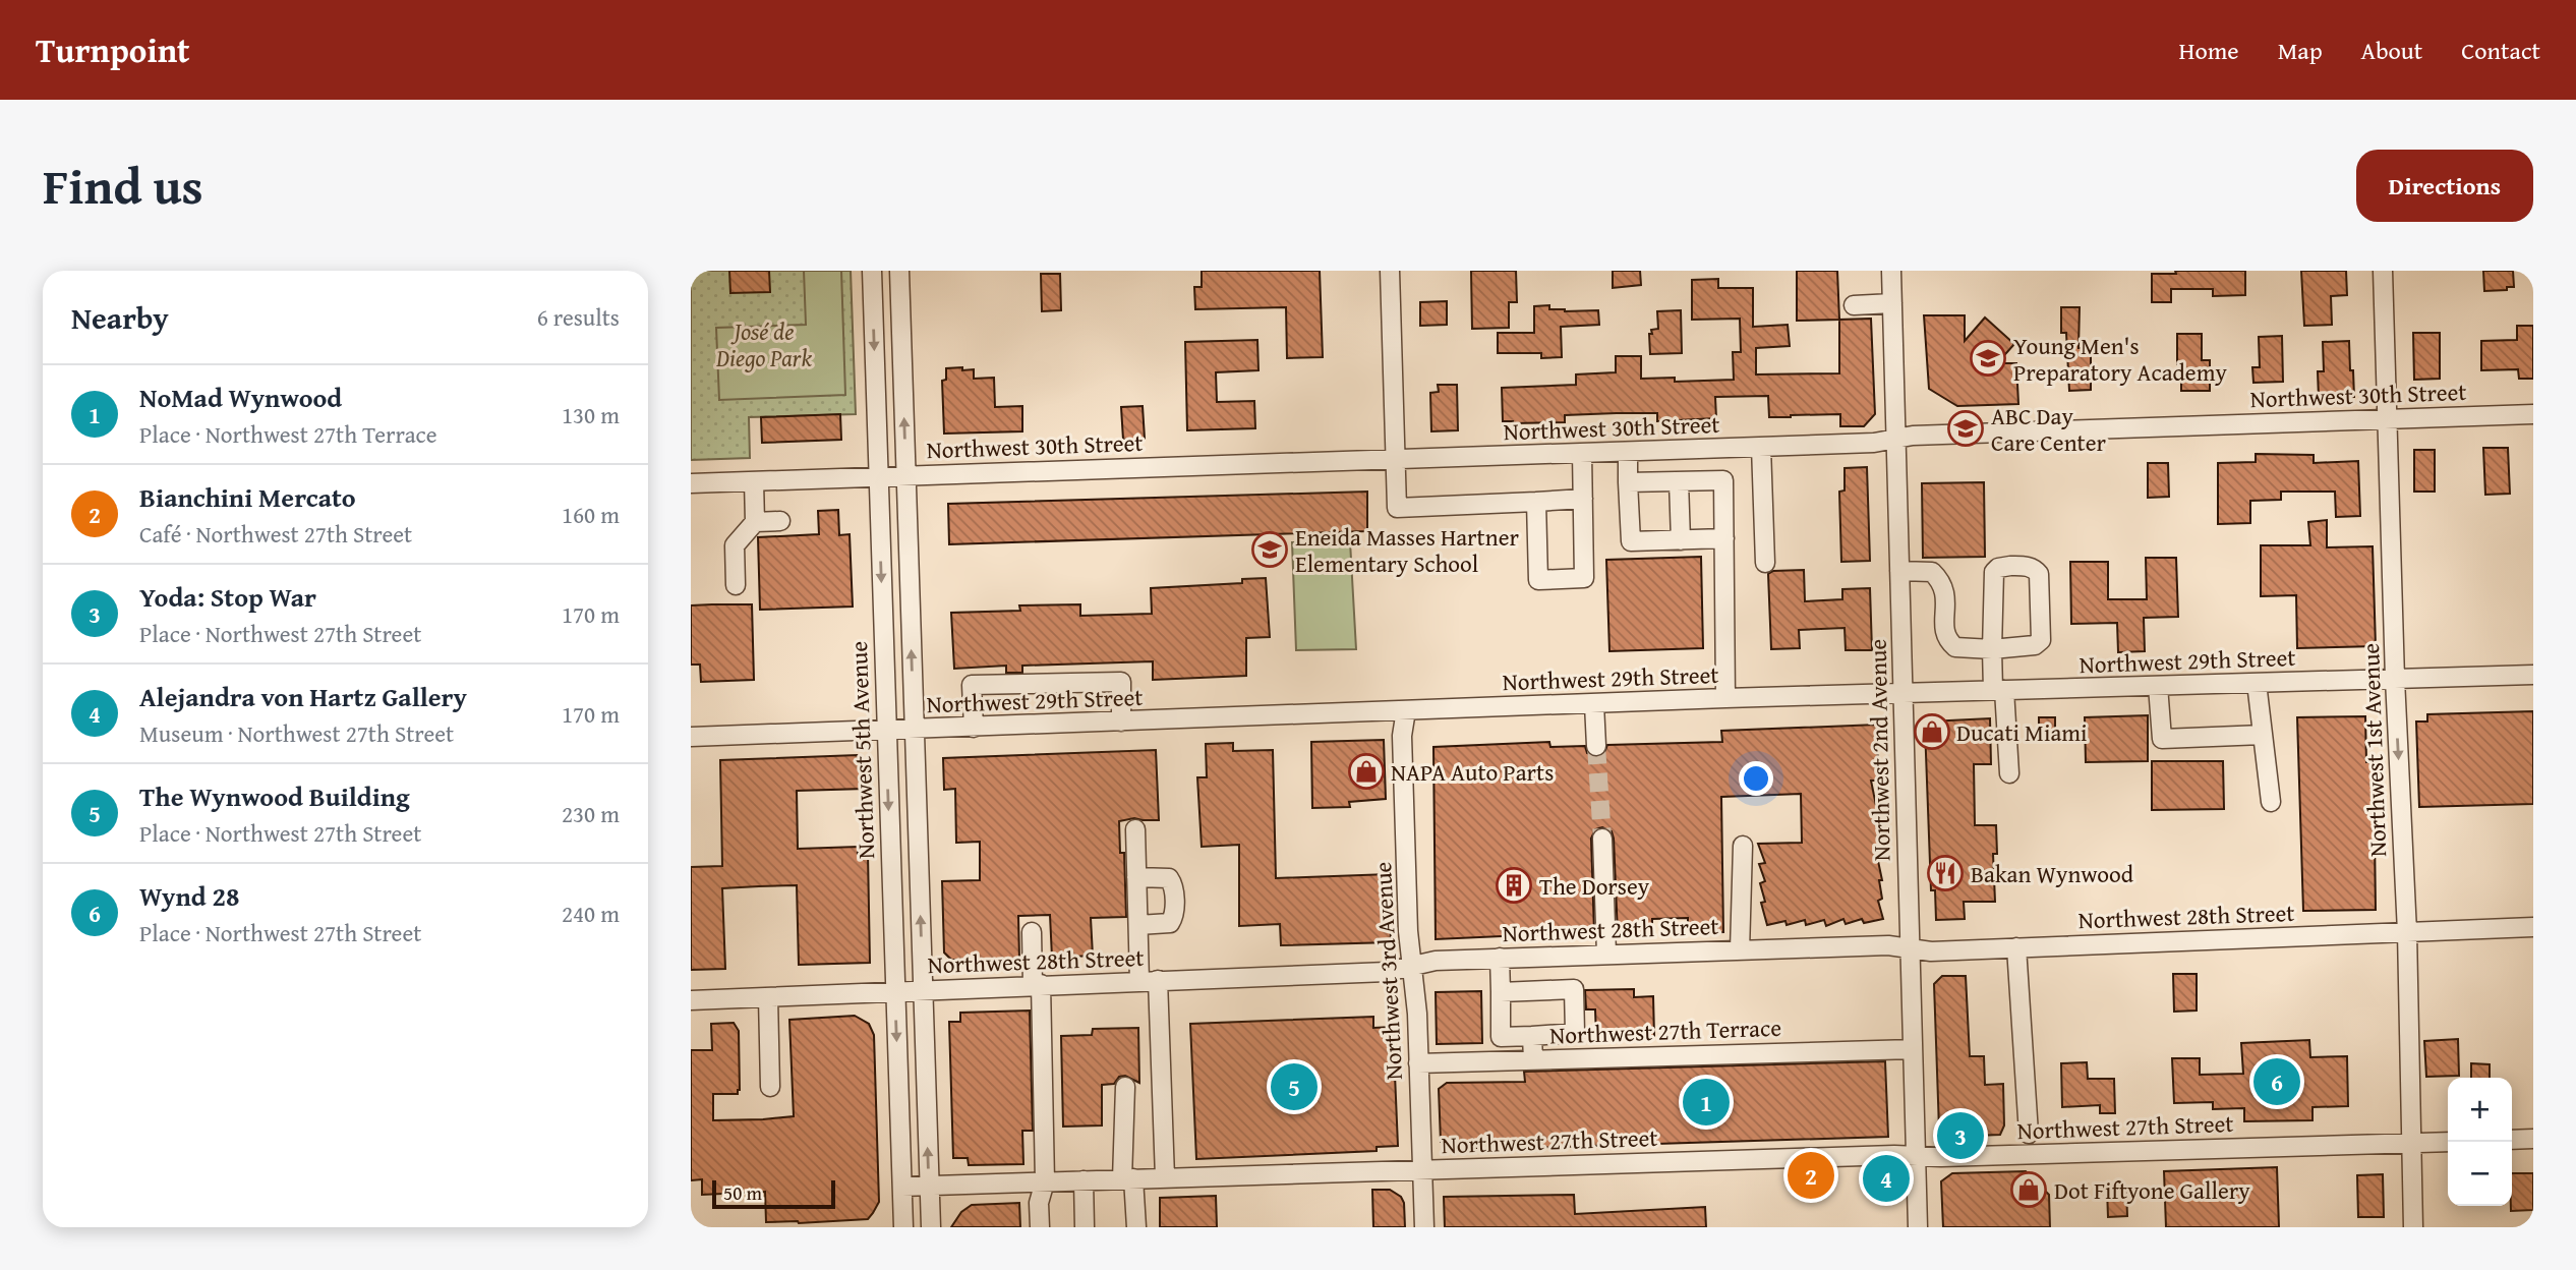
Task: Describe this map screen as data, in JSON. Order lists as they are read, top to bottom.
{
  "streets": {
    "street": [
      "Northwest 30th Street",
      "Northwest 29th Street",
      "Northwest 5th Avenue",
      "Northwest 2nd Avenue",
      "Northwest 1st Avenue",
      "Northwest 28th Street",
      "Northwest 3rd Avenue",
      "Northwest 27th Terrace",
      "Northwest 27th Street"
    ]
  },
  "crossings": [
    ["Northwest 30th Street", "Northwest 5th Avenue"],
    ["Northwest 30th Street", "Northwest 2nd Avenue"],
    ["Northwest 30th Street", "Northwest 1st Avenue"],
    ["Northwest 29th Street", "Northwest 5th Avenue"],
    ["Northwest 29th Street", "Northwest 2nd Avenue"],
    ["Northwest 29th Street", "Northwest 1st Avenue"],
    ["Northwest 29th Street", "Northwest 3rd Avenue"],
    ["Northwest 5th Avenue", "Northwest 28th Street"],
    ["Northwest 5th Avenue", "Northwest 27th Street"],
    ["Northwest 2nd Avenue", "Northwest 28th Street"],
    ["Northwest 2nd Avenue", "Northwest 27th Terrace"],
    ["Northwest 2nd Avenue", "Northwest 27th Street"],
    ["Northwest 1st Avenue", "Northwest 28th Street"],
    ["Northwest 1st Avenue", "Northwest 27th Street"],
    ["Northwest 28th Street", "Northwest 3rd Avenue"],
    ["Northwest 3rd Avenue", "Northwest 27th Terrace"],
    ["Northwest 3rd Avenue", "Northwest 27th Street"]
  ],
  "parks": ["José de Diego Park"],
  "places": {
    "school or university": ["Young Men's Preparatory Academy", "ABC Day Care Center", "Eneida Masses Hartner Elementary School"],
    "shop": ["Ducati Miami", "NAPA Auto Parts", "Dot Fiftyone Gallery"],
    "restaurant": ["Bakan Wynwood"],
    "building": ["The Dorsey"]
  },
  "scale_bar": "50 m",
  "page": {
    "header": "Turnpoint",
    "nav": [
      "Home",
      "Map",
      "About",
      "Contact"
    ],
    "title": "Find us",
    "buttons": "Directions",
    "heading": ["Nearby", "6 results"],
    "list": [
      {
        "mark": "1",
        "name": "NoMad Wynwood",
        "note": "Place · Northwest 27th Terrace",
        "value": "130 m"
      },
      {
        "mark": "2",
        "name": "Bianchini Mercato",
        "note": "Café · Northwest 27th Street",
        "value": "160 m"
      },
      {
        "mark": "3",
        "name": "Yoda: Stop War",
        "note": "Place · Northwest 27th Street",
        "value": "170 m"
      },
      {
        "mark": "4",
        "name": "Alejandra von Hartz Gallery",
        "note": "Museum · Northwest 27th Street",
        "value": "170 m"
      },
      {
        "mark": "5",
        "name": "The Wynwood Building",
        "note": "Place · Northwest 27th Street",
        "value": "230 m"
      },
      {
        "mark": "6",
        "name": "Wynd 28",
        "note": "Place · Northwest 27th Street",
        "value": "240 m"
      }
    ],
    "pins": [
      "6",
      "5",
      "1",
      "3",
      "2",
      "4"
    ],
    "map_buttons": ["+", "−"],
    "scale": "50 m"
  }
}
